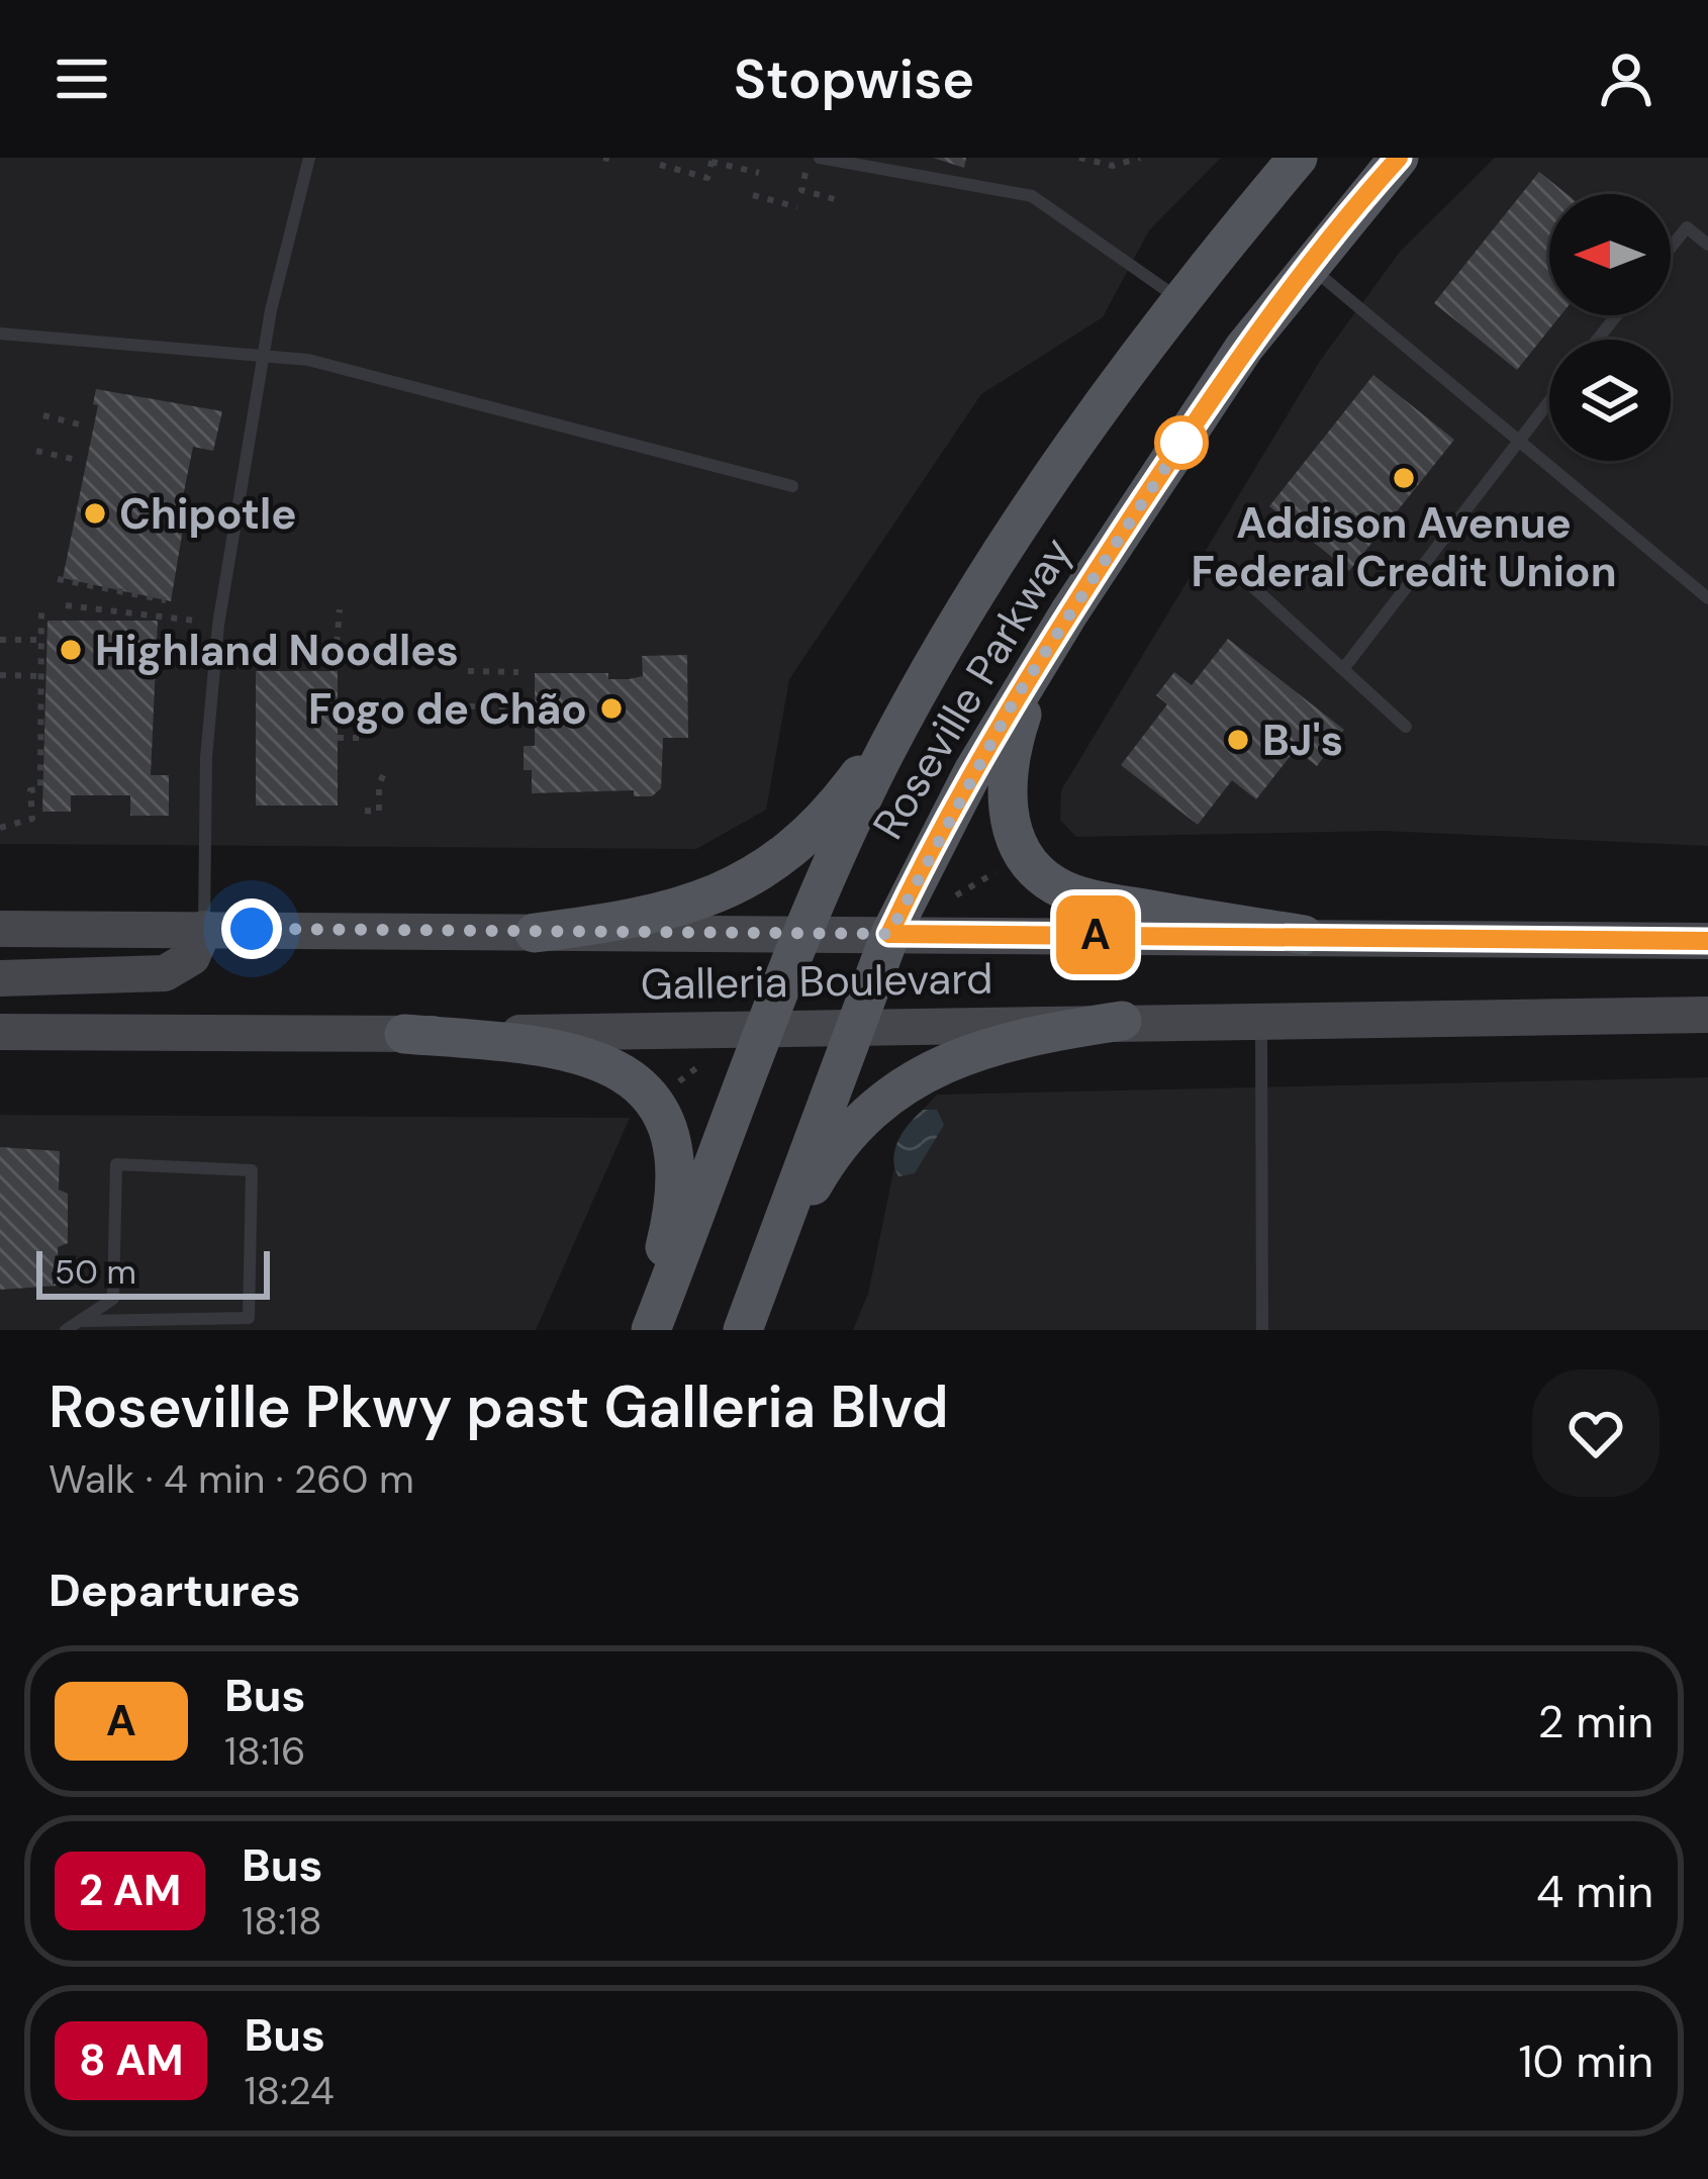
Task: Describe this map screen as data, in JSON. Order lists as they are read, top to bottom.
{
  "streets": {
    "main road": ["Roseville Parkway", "Galleria Boulevard"]
  },
  "crossings": [
    ["Roseville Parkway", "Galleria Boulevard"]
  ],
  "places": [
    "Addison Avenue Federal Credit Union",
    "Chipotle",
    "Highland Noodles",
    "Fogo de Chão",
    "BJ's"
  ],
  "lines": ["bus line A"],
  "scale_bar": "50 m",
  "north": "left",
  "page": {
    "header": "Stopwise",
    "on_map": "A",
    "scale": "50 m",
    "heading": [
      ["Roseville Pkwy past Galleria Blvd", "Walk · 4 min · 260 m"],
      "Departures"
    ],
    "list": [
      {
        "mark": "A",
        "name": "Bus",
        "note": "18:16",
        "value": "2 min"
      },
      {
        "mark": "2 AM",
        "name": "Bus",
        "note": "18:18",
        "value": "4 min"
      },
      {
        "mark": "8 AM",
        "name": "Bus",
        "note": "18:24",
        "value": "10 min"
      }
    ]
  }
}
